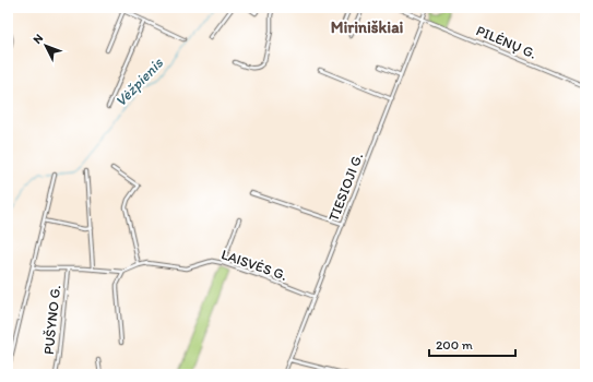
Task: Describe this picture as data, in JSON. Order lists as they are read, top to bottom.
{
  "streets": {
    "street": [
      "PILĖNŲ G.",
      "TIESIOJI G.",
      "LAISVĖS G.",
      "PUŠYNO G."
    ]
  },
  "crossings": [
    ["PILĖNŲ G.", "TIESIOJI G."],
    ["TIESIOJI G.", "LAISVĖS G."]
  ],
  "districts": ["Miriniškiai"],
  "water": ["Vėžpienis"],
  "scale_bar": "200 m",
  "north": "top left"
}
